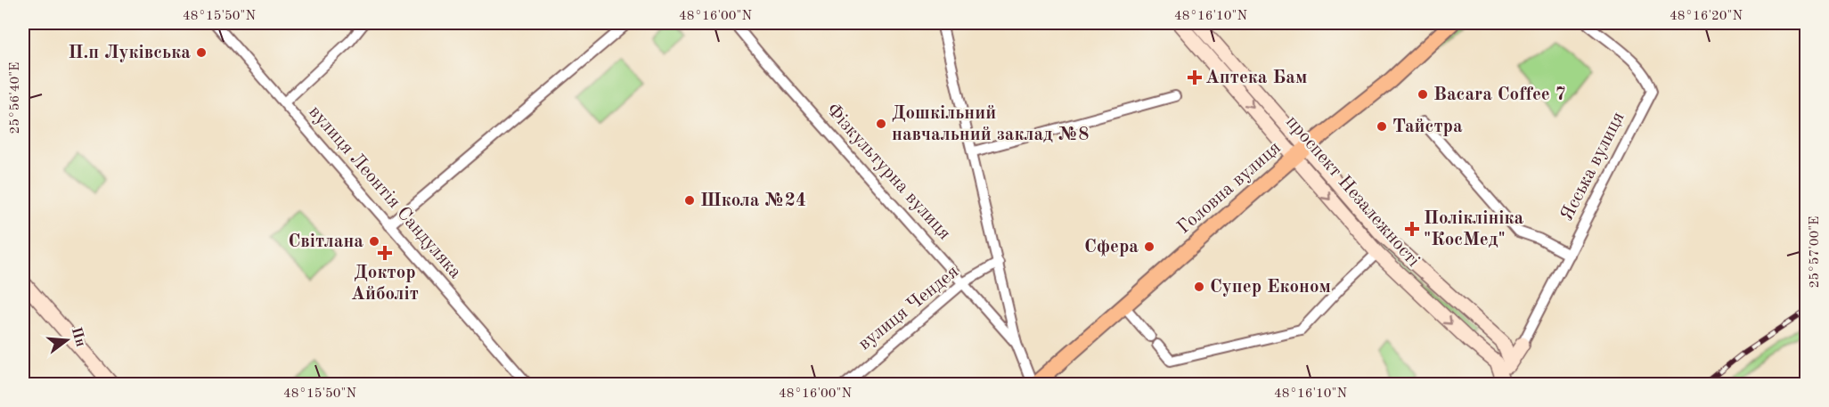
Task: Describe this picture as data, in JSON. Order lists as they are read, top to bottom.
{
  "streets": {
    "main road": ["Головна вулиця", "проспект Незалежності"],
    "street": [
      "Ясська вулиця",
      "Фізкультурна вулиця",
      "вулиця Леонтія Сандуляка",
      "вулиця Чендея"
    ]
  },
  "crossings": [
    ["Фізкультурна вулиця", "вулиця Чендея"],
    ["Головна вулиця", "проспект Незалежності"]
  ],
  "places": {
    "other": [
      "П.п Луківська",
      "Bacara Coffee 7",
      "Дошкільний навчальний заклад №8",
      "Тайстра",
      "Школа №24",
      "Світлана",
      "Сфера",
      "Супер Економ"
    ],
    "health": ["Аптека Бам", "Поліклініка \"КосМед\"", "Доктор Айболіт"]
  },
  "north": "right",
  "coordinates": [
    "48°15'50\"N",
    "48°16'00\"N",
    "48°16'10\"N",
    "48°16'20\"N",
    "25°56'40\"E",
    "25°57'00\"E"
  ]
}
